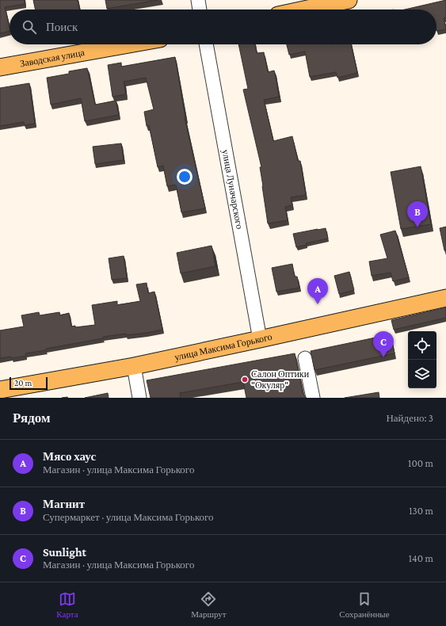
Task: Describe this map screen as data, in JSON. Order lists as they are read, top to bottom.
{
  "streets": {
    "main road": ["Заводская улица", "улица Максима Горького"],
    "street": ["улица Луначарского"]
  },
  "crossings": [
    ["улица Луначарского", "улица Максима Горького"]
  ],
  "places": ["Салон Оптики \"Окуляр\""],
  "scale_bar": "20 m",
  "page": {
    "search": "Поиск",
    "pins": ["B", "A", "C"],
    "scale": "20 m",
    "heading": ["Рядом", "Найдено: 3"],
    "list": [
      {
        "mark": "A",
        "name": "Мясо хаус",
        "note": "Магазин · улица Максима Горького",
        "value": "100 m"
      },
      {
        "mark": "B",
        "name": "Магнит",
        "note": "Супермаркет · улица Максима Горького",
        "value": "130 m"
      },
      {
        "mark": "C",
        "name": "Sunlight",
        "note": "Магазин · улица Максима Горького",
        "value": "140 m"
      }
    ],
    "nav": ["Карта", "Маршрут", "Сохранённые"]
  }
}
